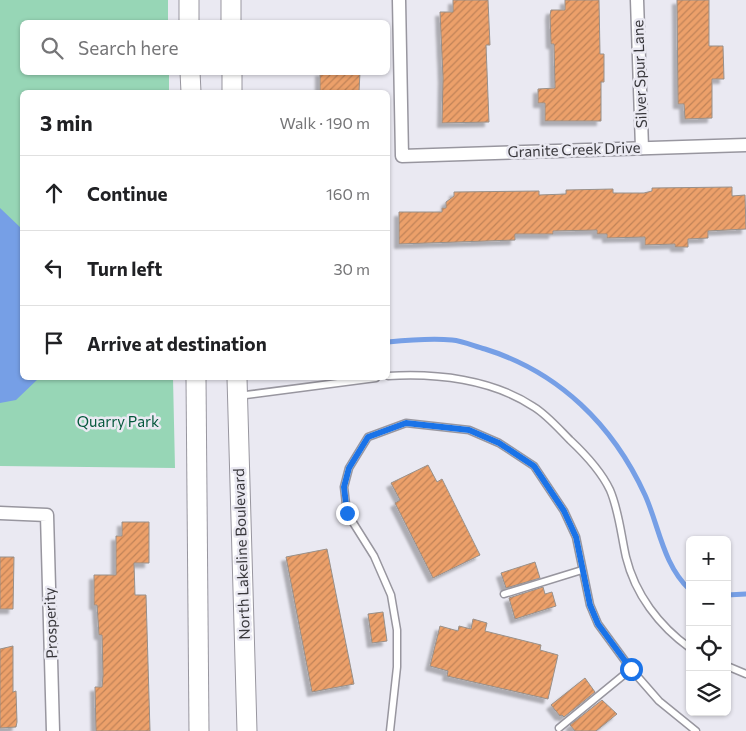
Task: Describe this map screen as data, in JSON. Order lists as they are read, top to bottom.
{
  "streets": {
    "main road": ["North Lakeline Boulevard"],
    "street": ["Silver Spur Lane", "Granite Creek Drive", "Prosperity"]
  },
  "crossings": [
    ["Silver Spur Lane", "Granite Creek Drive"]
  ],
  "parks": ["Quarry Park"],
  "page": {
    "search": "Search here",
    "heading": ["3 min", "Walk · 190 m"],
    "list": [
      ["Continue", "160 m"],
      ["Turn left", "30 m"],
      "Arrive at destination"
    ],
    "map_buttons": ["+", "−"]
  }
}
